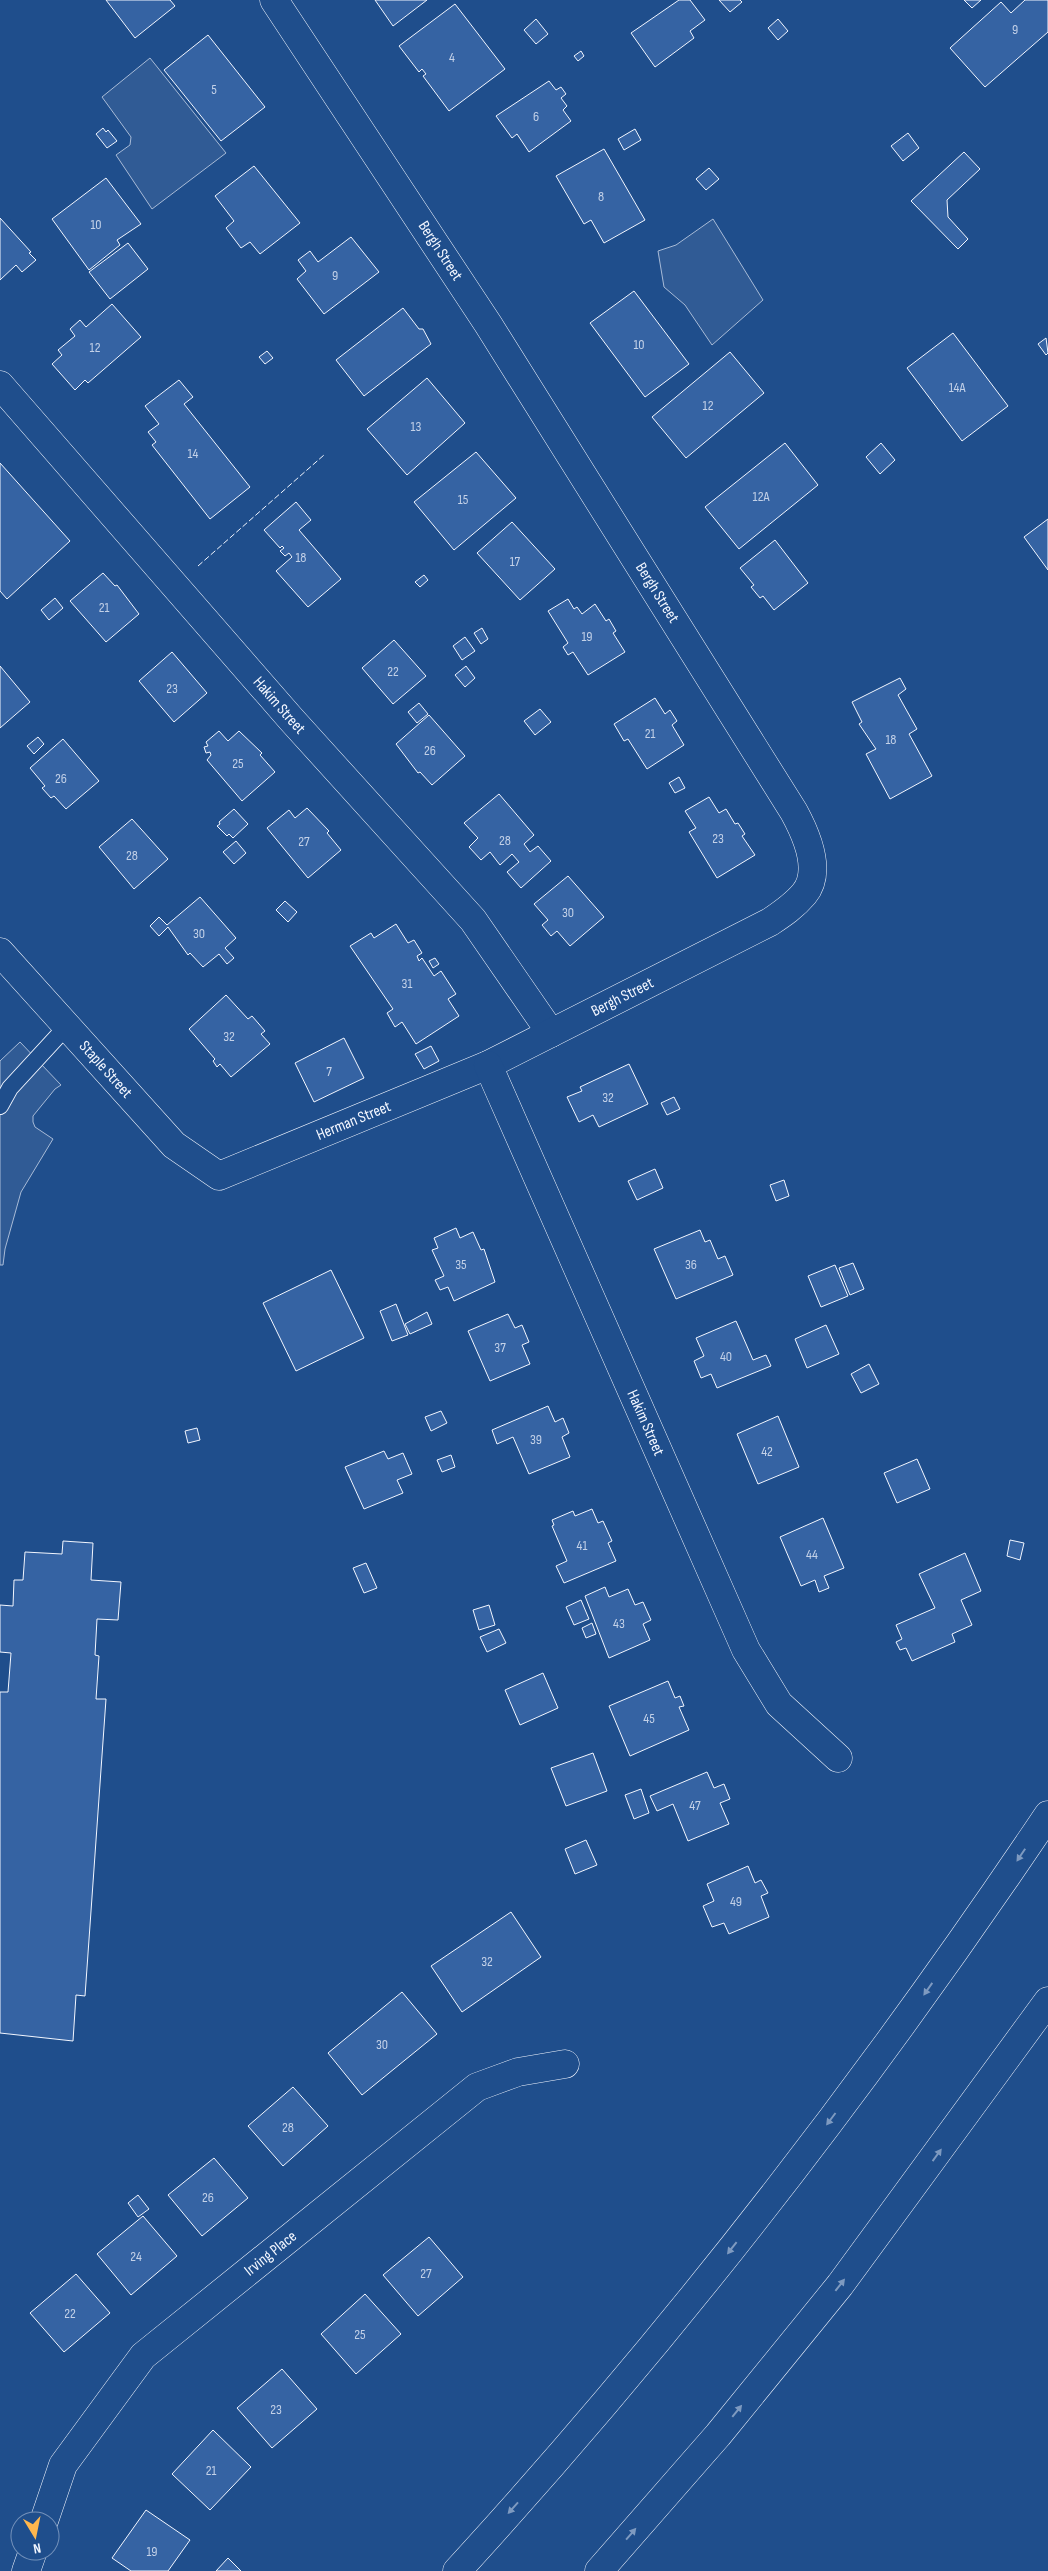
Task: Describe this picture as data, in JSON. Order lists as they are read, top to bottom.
{
  "streets": {
    "main road": [
      "Bergh Street",
      "Hakim Street",
      "Staple Street",
      "Herman Street",
      "Irving Place"
    ]
  },
  "crossings": [
    ["Bergh Street", "Hakim Street"],
    ["Bergh Street", "Herman Street"],
    ["Hakim Street", "Herman Street"],
    ["Staple Street", "Herman Street"]
  ],
  "house_numbers": [
    "9",
    "4",
    "5",
    "6",
    "8",
    "10",
    "9",
    "10",
    "12",
    "14A",
    "12",
    "13",
    "14",
    "12A",
    "15",
    "18",
    "17",
    "21",
    "19",
    "22",
    "23",
    "21",
    "18",
    "26",
    "25",
    "26",
    "23",
    "28",
    "27",
    "28",
    "30",
    "30",
    "31",
    "32",
    "7",
    "32",
    "35",
    "36",
    "37",
    "40",
    "39",
    "42",
    "41",
    "44",
    "43",
    "45",
    "47",
    "49",
    "32",
    "30",
    "28",
    "26",
    "24",
    "27",
    "22",
    "25",
    "23",
    "21",
    "19"
  ],
  "north": "bottom"
}
